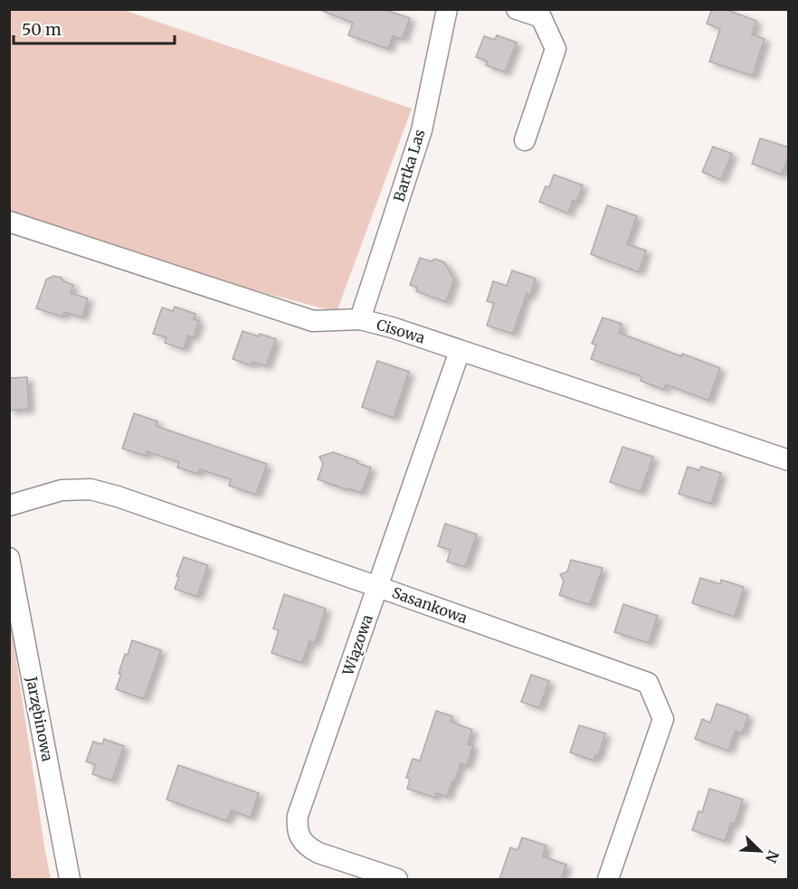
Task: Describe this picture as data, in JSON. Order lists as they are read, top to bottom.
{
  "streets": {
    "street": [
      "Bartka Las",
      "Cisowa",
      "Sasankowa",
      "Wiązowa",
      "Jarzębinowa"
    ]
  },
  "crossings": [
    ["Bartka Las", "Cisowa"],
    ["Cisowa", "Wiązowa"],
    ["Sasankowa", "Wiązowa"]
  ],
  "scale_bar": "50 m",
  "north": "bottom right"
}
